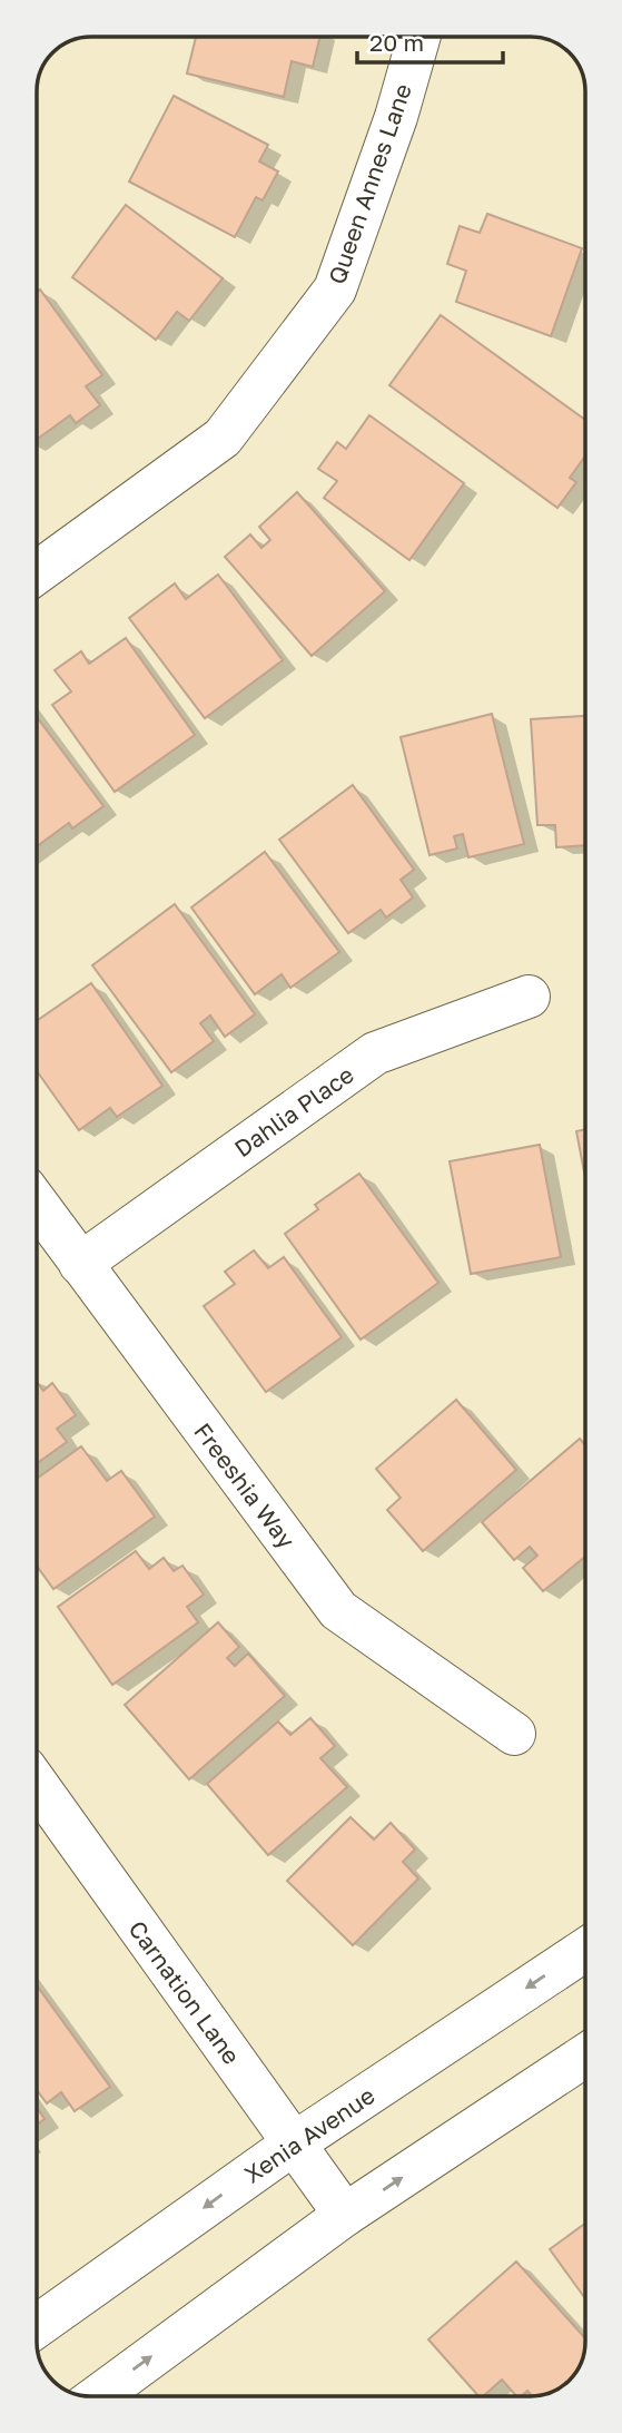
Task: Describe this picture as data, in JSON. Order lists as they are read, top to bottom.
{
  "streets": {
    "street": [
      "Queen Annes Lane",
      "Dahlia Place",
      "Freeshia Way",
      "Carnation Lane",
      "Xenia Avenue"
    ]
  },
  "crossings": [
    ["Dahlia Place", "Freeshia Way"],
    ["Carnation Lane", "Xenia Avenue"]
  ],
  "scale_bar": "20 m"
}
